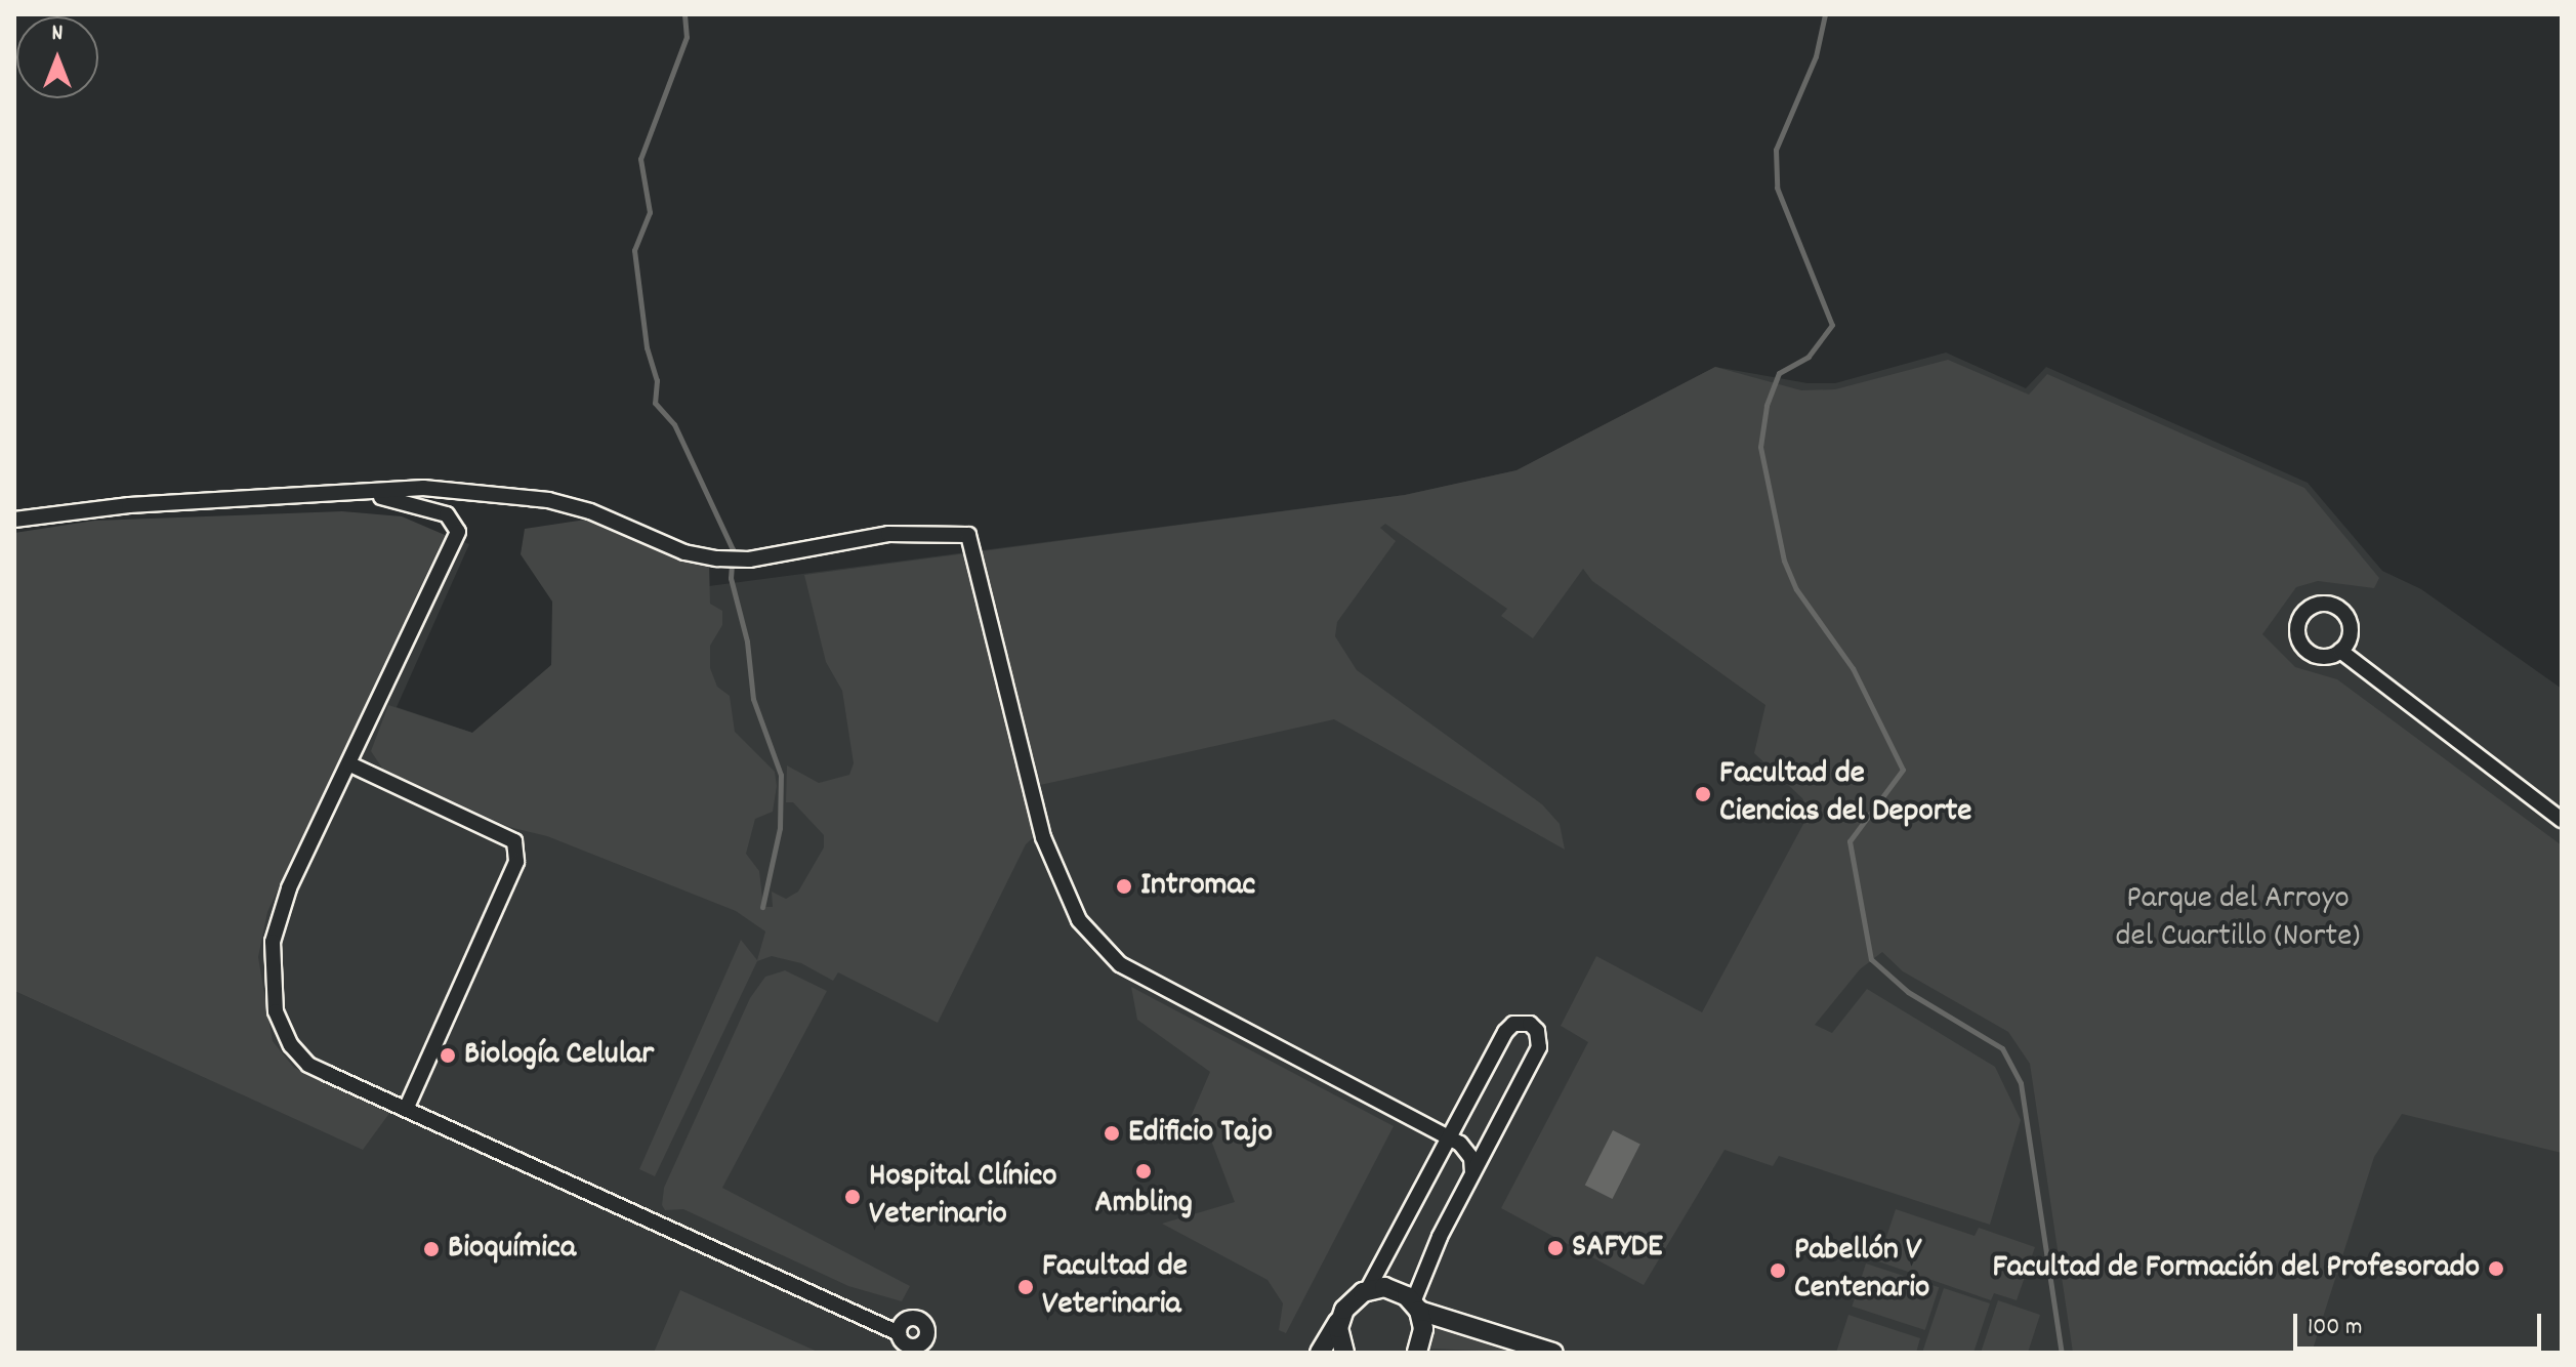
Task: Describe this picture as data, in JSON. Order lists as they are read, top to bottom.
{
  "parks": ["Parque del Arroyo del Cuartillo (Norte)"],
  "places": [
    "Facultad de Ciencias del Deporte",
    "Intromac",
    "Biología Celular",
    "Edificio Tajo",
    "Ambling",
    "Hospital Clínico Veterinario",
    "SAFYDE",
    "Bioquímica",
    "Facultad de Formación del Profesorado",
    "Pabellón V Centenario",
    "Facultad de Veterinaria"
  ],
  "scale_bar": "100 m",
  "north": "top"
}
